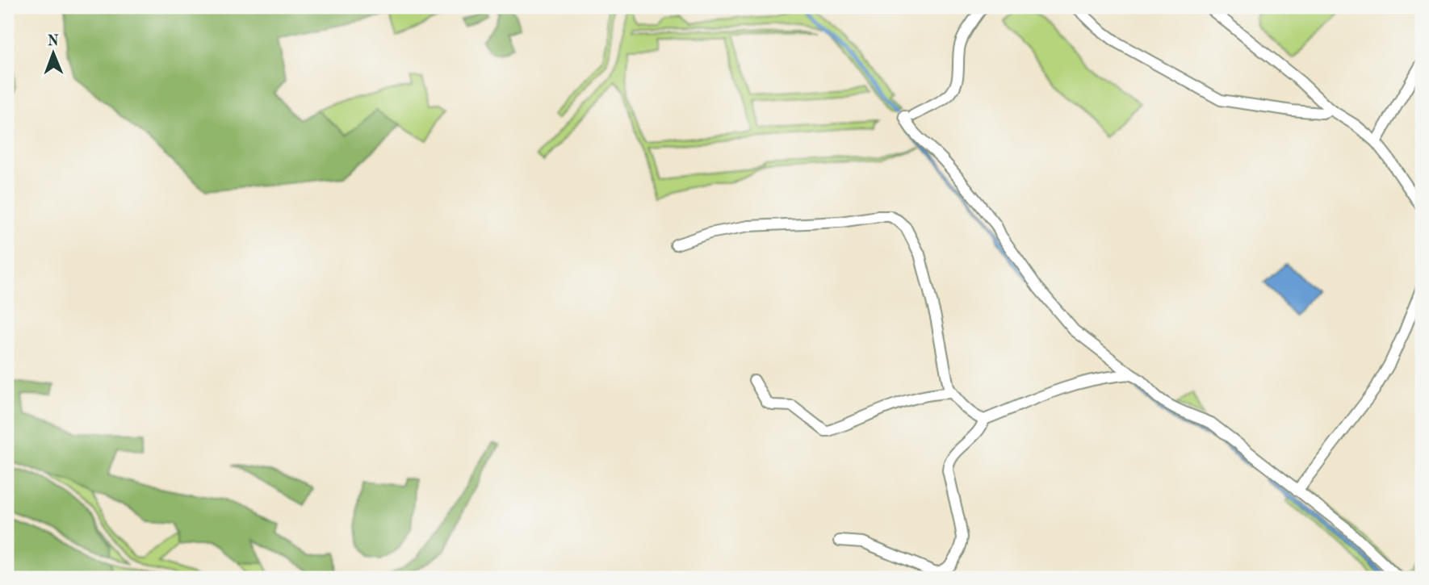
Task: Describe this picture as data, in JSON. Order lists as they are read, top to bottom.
{
  "north": "top"
}
